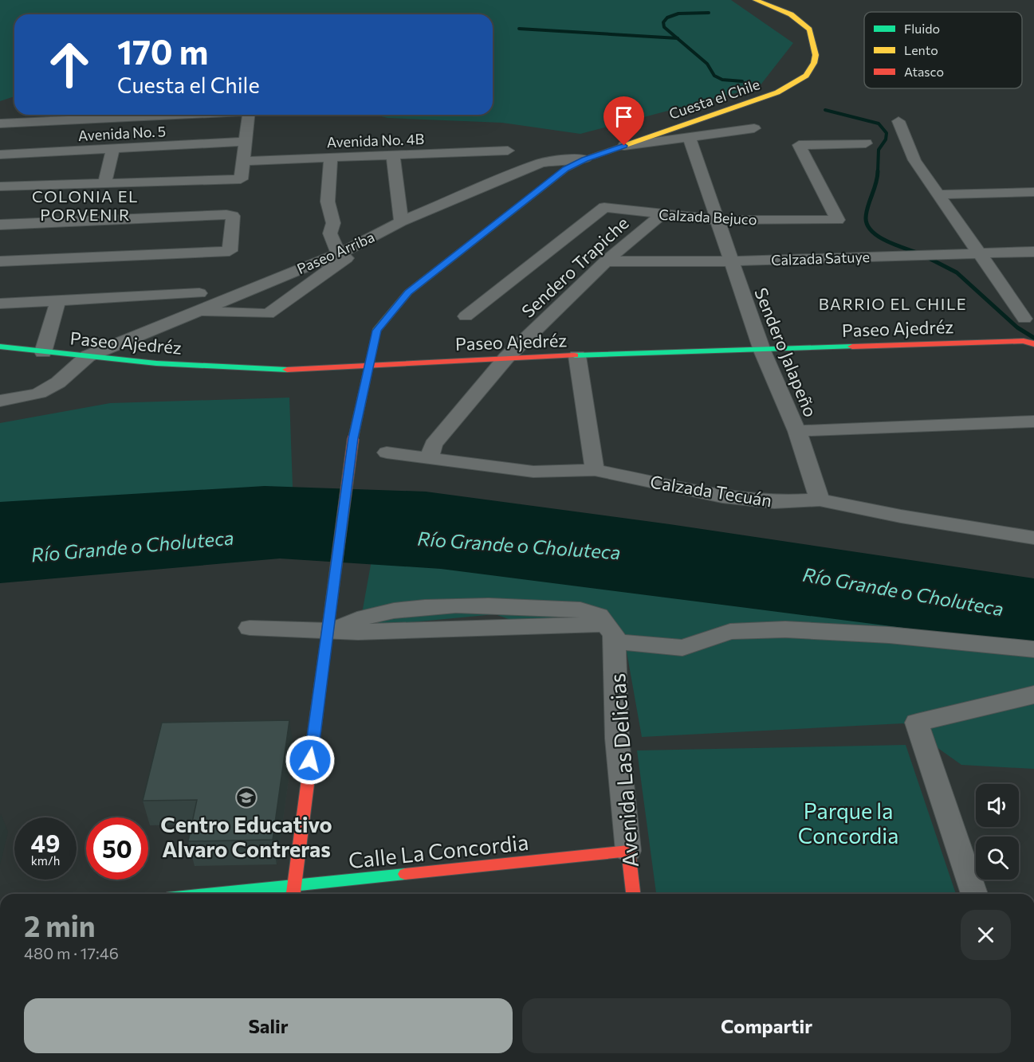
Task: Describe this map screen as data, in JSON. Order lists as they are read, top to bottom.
{
  "streets": {
    "main road": [
      "Cuesta el Chile",
      "Paseo Ajedréz",
      "Avenida Las Delicias",
      "Calle La Concordia"
    ],
    "street": [
      "Avenida No. 5",
      "Avenida No. 4B",
      "Calzada Bejuco",
      "Paseo Arriba",
      "Calzada Satuye",
      "Sendero Trapiche",
      "Sendero Jalapeño",
      "Calzada Tecuán"
    ]
  },
  "crossings": [
    ["Cuesta el Chile", "Paseo Arriba"],
    ["Cuesta el Chile", "Paseo Ajedréz"],
    ["Cuesta el Chile", "Calle La Concordia"],
    ["Calzada Bejuco", "Sendero Trapiche"],
    ["Calzada Bejuco", "Sendero Jalapeño"],
    ["Paseo Arriba", "Paseo Ajedréz"],
    ["Calzada Satuye", "Sendero Trapiche"],
    ["Calzada Satuye", "Sendero Jalapeño"],
    ["Sendero Trapiche", "Paseo Ajedréz"],
    ["Sendero Trapiche", "Calzada Tecuán"],
    ["Paseo Ajedréz", "Sendero Jalapeño"],
    ["Sendero Jalapeño", "Calzada Tecuán"],
    ["Avenida Las Delicias", "Calle La Concordia"]
  ],
  "districts": ["COLONIA EL PORVENIR", "BARRIO EL CHILE"],
  "water": ["Río Grande o Choluteca"],
  "parks": ["Parque la Concordia"],
  "places": {
    "school or university": ["Centro Educativo Alvaro Contreras"]
  },
  "legend": ["Fluido", "Lento", "Atasco"],
  "page": {
    "turn": ["170 m", "Cuesta el Chile"],
    "speed": "49 km/h",
    "limit": "50",
    "heading": ["2 min", "480 m · 17:46"],
    "buttons": ["Salir", "Compartir"]
  }
}
